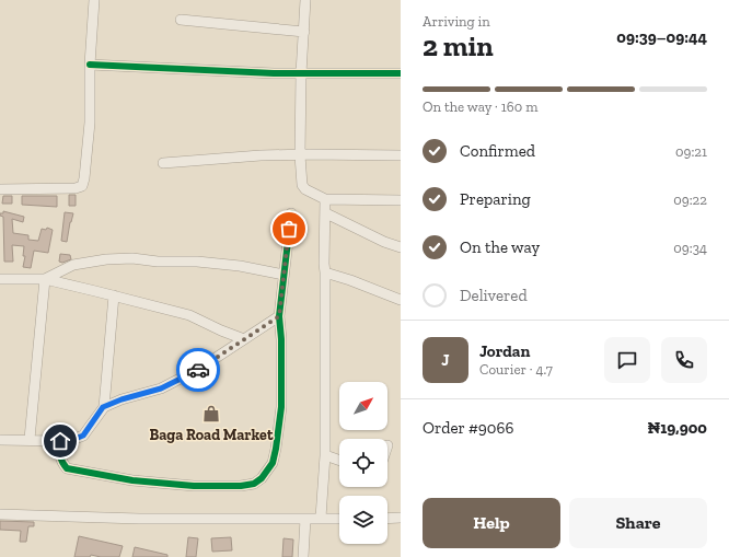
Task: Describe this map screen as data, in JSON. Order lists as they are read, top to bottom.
{
  "places": {
    "shop": ["Baga Road Market"]
  },
  "north": "top right",
  "page": {
    "heading": ["2 min", "Arriving in", "09:39–09:44"],
    "panel": [
      "Jordan",
      "Courier · 4.7",
      "Order #9066",
      "₦19,900"
    ],
    "bar": "On the way · 160 m",
    "list": [
      ["Confirmed", "09:21"],
      ["Preparing", "09:22"],
      ["On the way", "09:34"],
      "Delivered"
    ],
    "round": "J",
    "buttons": ["Help", "Share"]
  }
}
